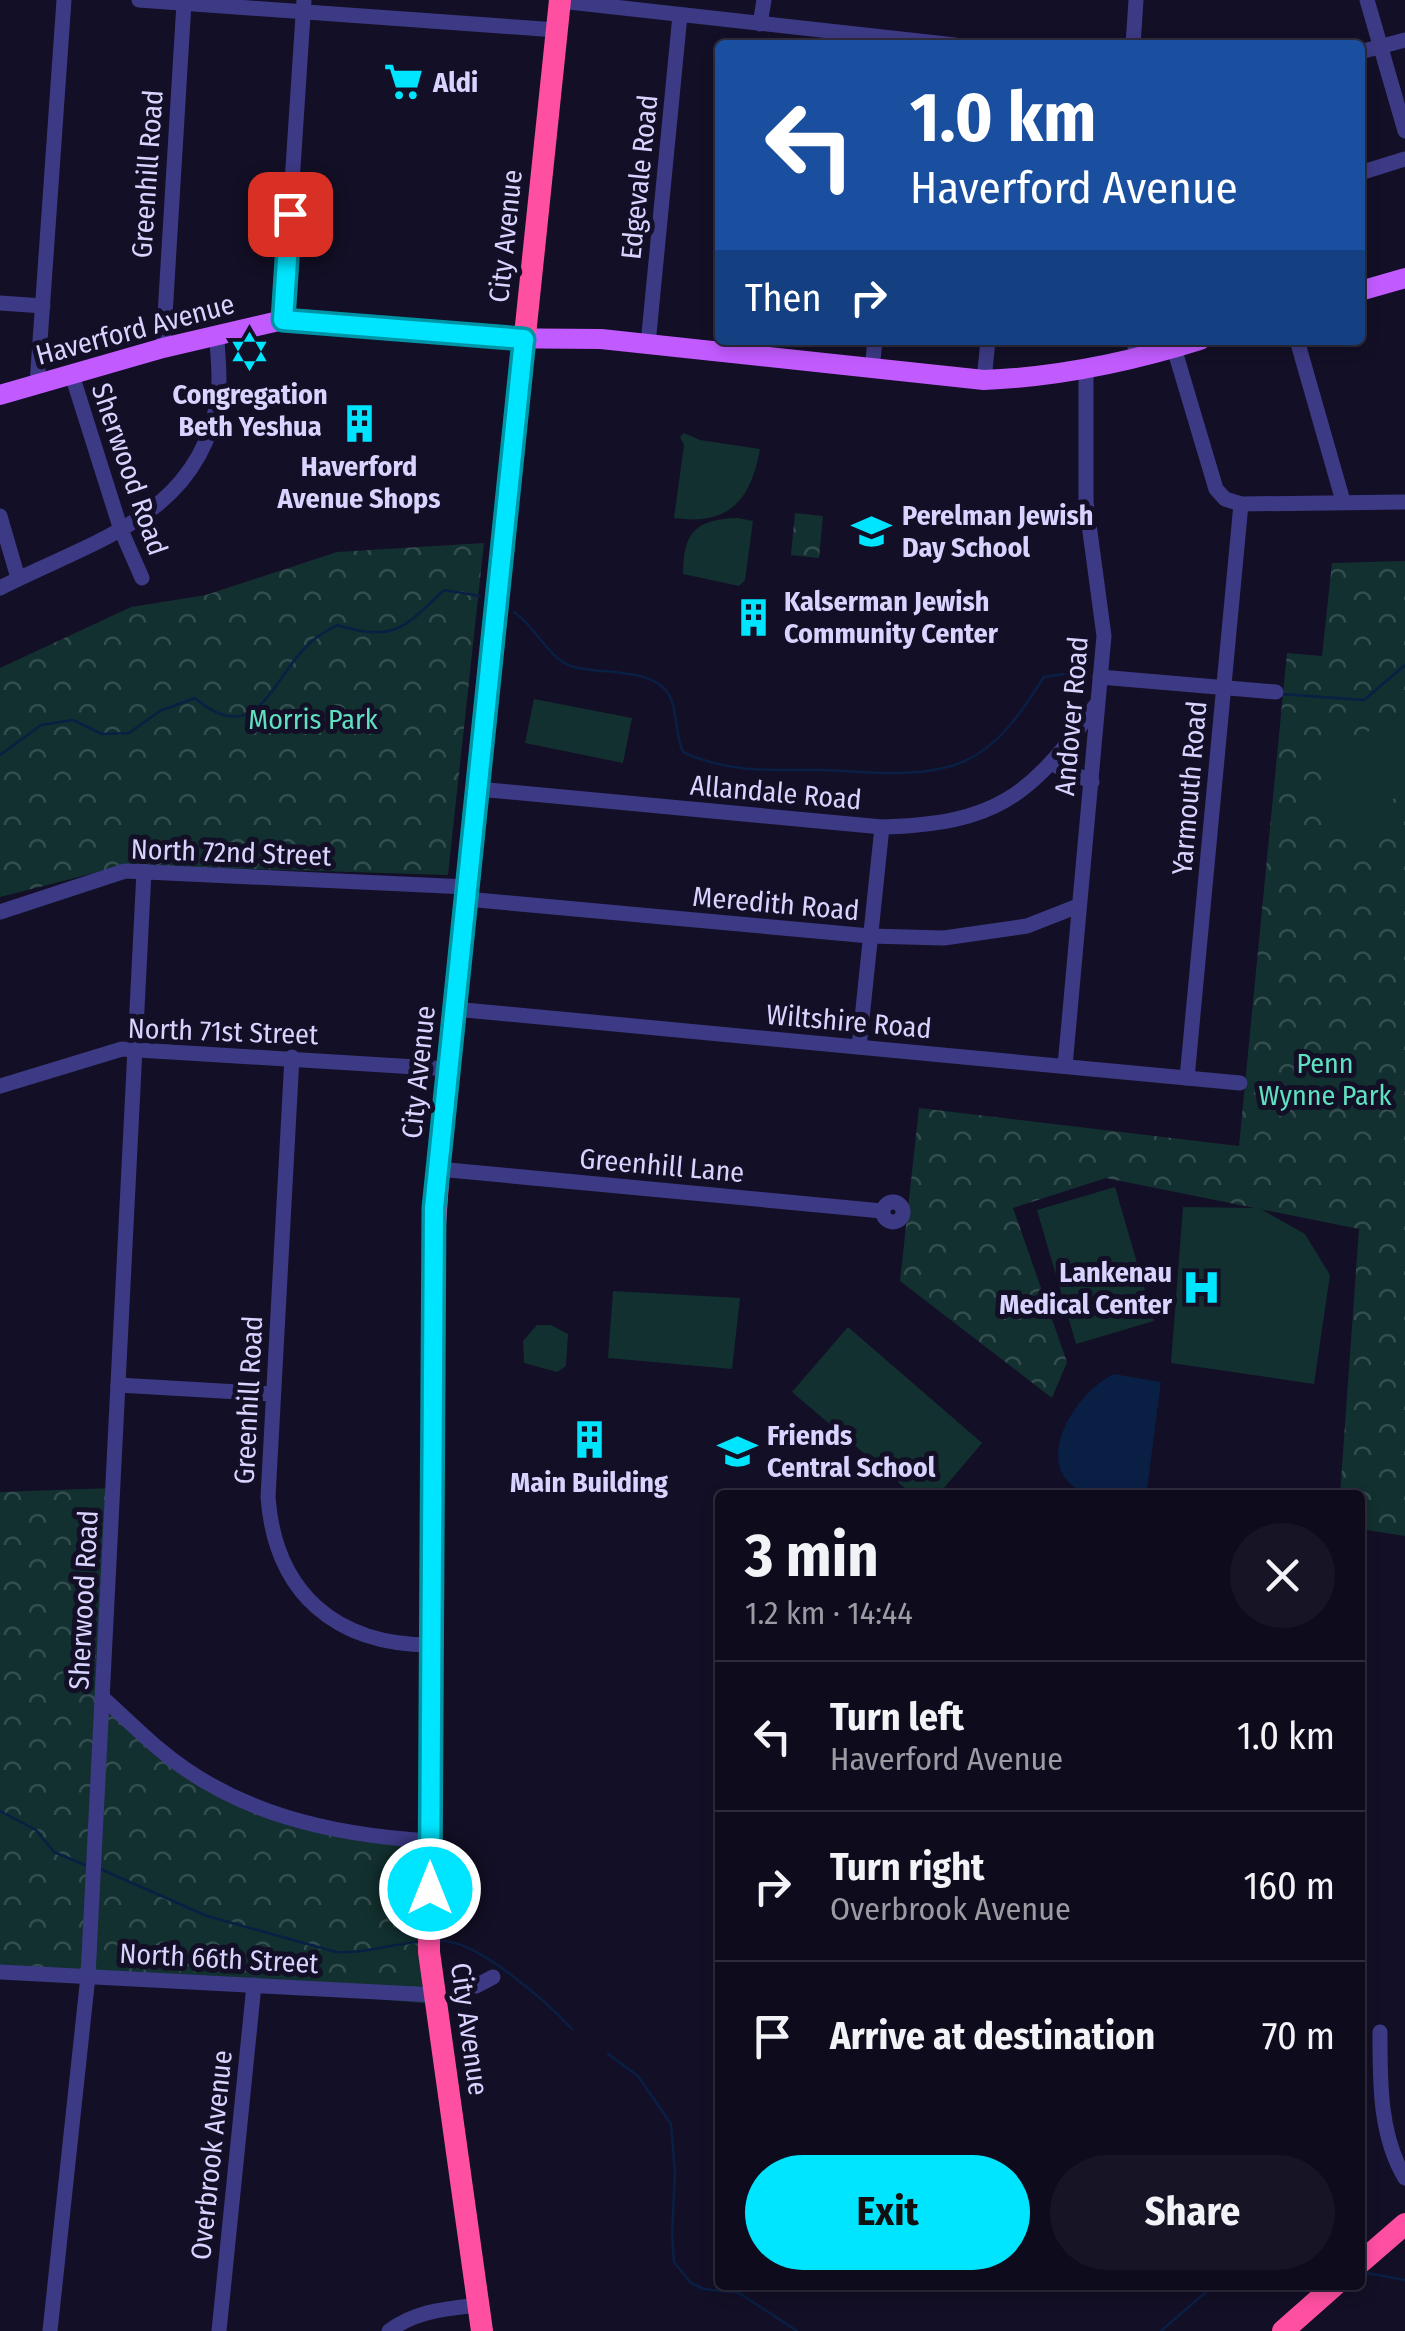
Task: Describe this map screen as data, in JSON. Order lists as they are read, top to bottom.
{
  "streets": {
    "highway": ["City Avenue"],
    "main road": ["Haverford Avenue"],
    "street": [
      "Greenhill Road",
      "Edgevale Road",
      "Sherwood Road",
      "Andover Road",
      "Yarmouth Road",
      "Allandale Road",
      "North 72nd Street",
      "Meredith Road",
      "Wiltshire Road",
      "North 71st Street",
      "Greenhill Lane",
      "North 66th Street",
      "Overbrook Avenue"
    ]
  },
  "crossings": [
    ["Greenhill Road", "City Avenue"],
    ["Greenhill Road", "Haverford Avenue"],
    ["Greenhill Road", "North 71st Street"],
    ["Edgevale Road", "Haverford Avenue"],
    ["City Avenue", "Haverford Avenue"],
    ["City Avenue", "Allandale Road"],
    ["City Avenue", "North 72nd Street"],
    ["City Avenue", "Meredith Road"],
    ["City Avenue", "Wiltshire Road"],
    ["City Avenue", "North 71st Street"],
    ["City Avenue", "Greenhill Lane"],
    ["City Avenue", "North 66th Street"],
    ["Haverford Avenue", "Sherwood Road"],
    ["Haverford Avenue", "Andover Road"],
    ["Sherwood Road", "North 72nd Street"],
    ["Sherwood Road", "North 71st Street"],
    ["Sherwood Road", "North 66th Street"],
    ["Andover Road", "Allandale Road"],
    ["Andover Road", "Meredith Road"],
    ["Andover Road", "Wiltshire Road"],
    ["Yarmouth Road", "Wiltshire Road"],
    ["North 72nd Street", "Meredith Road"],
    ["North 66th Street", "Overbrook Avenue"]
  ],
  "parks": ["Morris Park", "Penn Wynne Park"],
  "places": {
    "supermarket": ["Aldi"],
    "synagogue": ["Congregation Beth Yeshua"],
    "building": ["Haverford Avenue Shops", "Kalserman Jewish Community Center", "Main Building"],
    "school or university": ["Perelman Jewish Day School", "Friends Central School"],
    "hospital": ["Lankenau Medical Center"]
  },
  "page": {
    "turn": ["1.0 km", "Haverford Avenue"],
    "then": "Then",
    "heading": ["3 min", "1.2 km · 14:44"],
    "list": [
      {
        "name": "Turn left",
        "note": "Haverford Avenue",
        "value": "1.0 km"
      },
      {
        "name": "Turn right",
        "note": "Overbrook Avenue",
        "value": "160 m"
      },
      {
        "name": "Arrive at destination",
        "value": "70 m"
      }
    ],
    "buttons": ["Exit", "Share"]
  }
}
